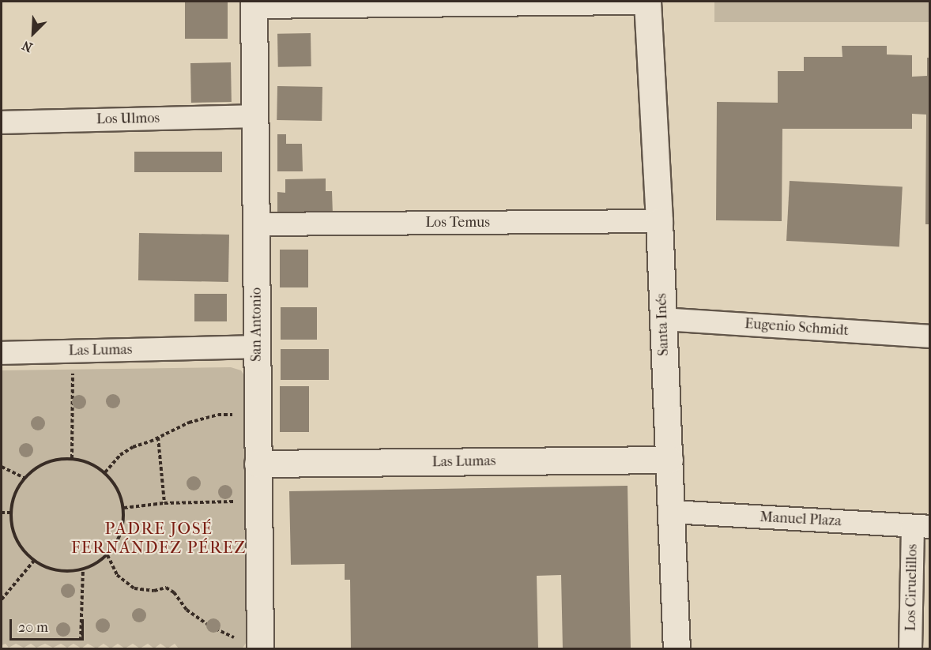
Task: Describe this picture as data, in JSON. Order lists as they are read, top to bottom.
{
  "streets": {
    "main road": ["San Antonio", "Santa Inés", "Las Lumas"],
    "street": [
      "Los Ulmos",
      "Los Temus",
      "Eugenio Schmidt",
      "Manuel Plaza",
      "Los Ciruelillos"
    ]
  },
  "crossings": [
    ["Los Ulmos", "San Antonio"],
    ["Los Temus", "San Antonio"],
    ["Los Temus", "Santa Inés"],
    ["San Antonio", "Las Lumas"],
    ["Santa Inés", "Eugenio Schmidt"],
    ["Santa Inés", "Las Lumas"],
    ["Santa Inés", "Manuel Plaza"],
    ["Manuel Plaza", "Los Ciruelillos"]
  ],
  "districts": ["PADRE JOSÉ FERNÁNDEZ PÉREZ"],
  "scale_bar": "20 m",
  "north": "bottom left"
}
